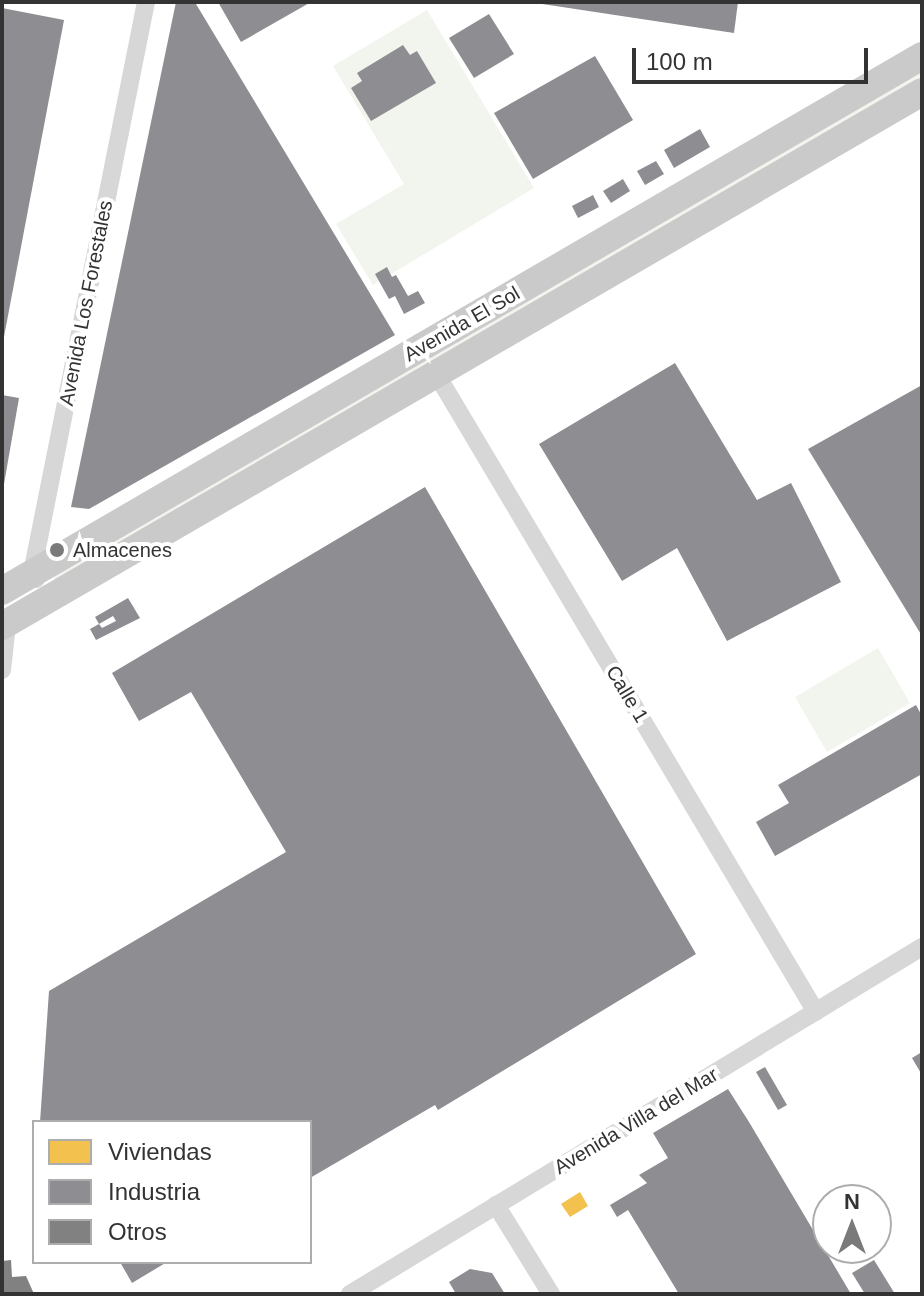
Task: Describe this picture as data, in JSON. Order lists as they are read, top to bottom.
{
  "streets": {
    "main road": ["Avenida El Sol"],
    "street": ["Avenida Los Forestales", "Calle 1", "Avenida Villa del Mar"]
  },
  "crossings": [
    ["Avenida Los Forestales", "Avenida El Sol"],
    ["Avenida El Sol", "Calle 1"],
    ["Calle 1", "Avenida Villa del Mar"]
  ],
  "places": ["Almacenes"],
  "legend": ["Viviendas", "Industria", "Otros"],
  "scale_bar": "100 m",
  "north": "top"
}
